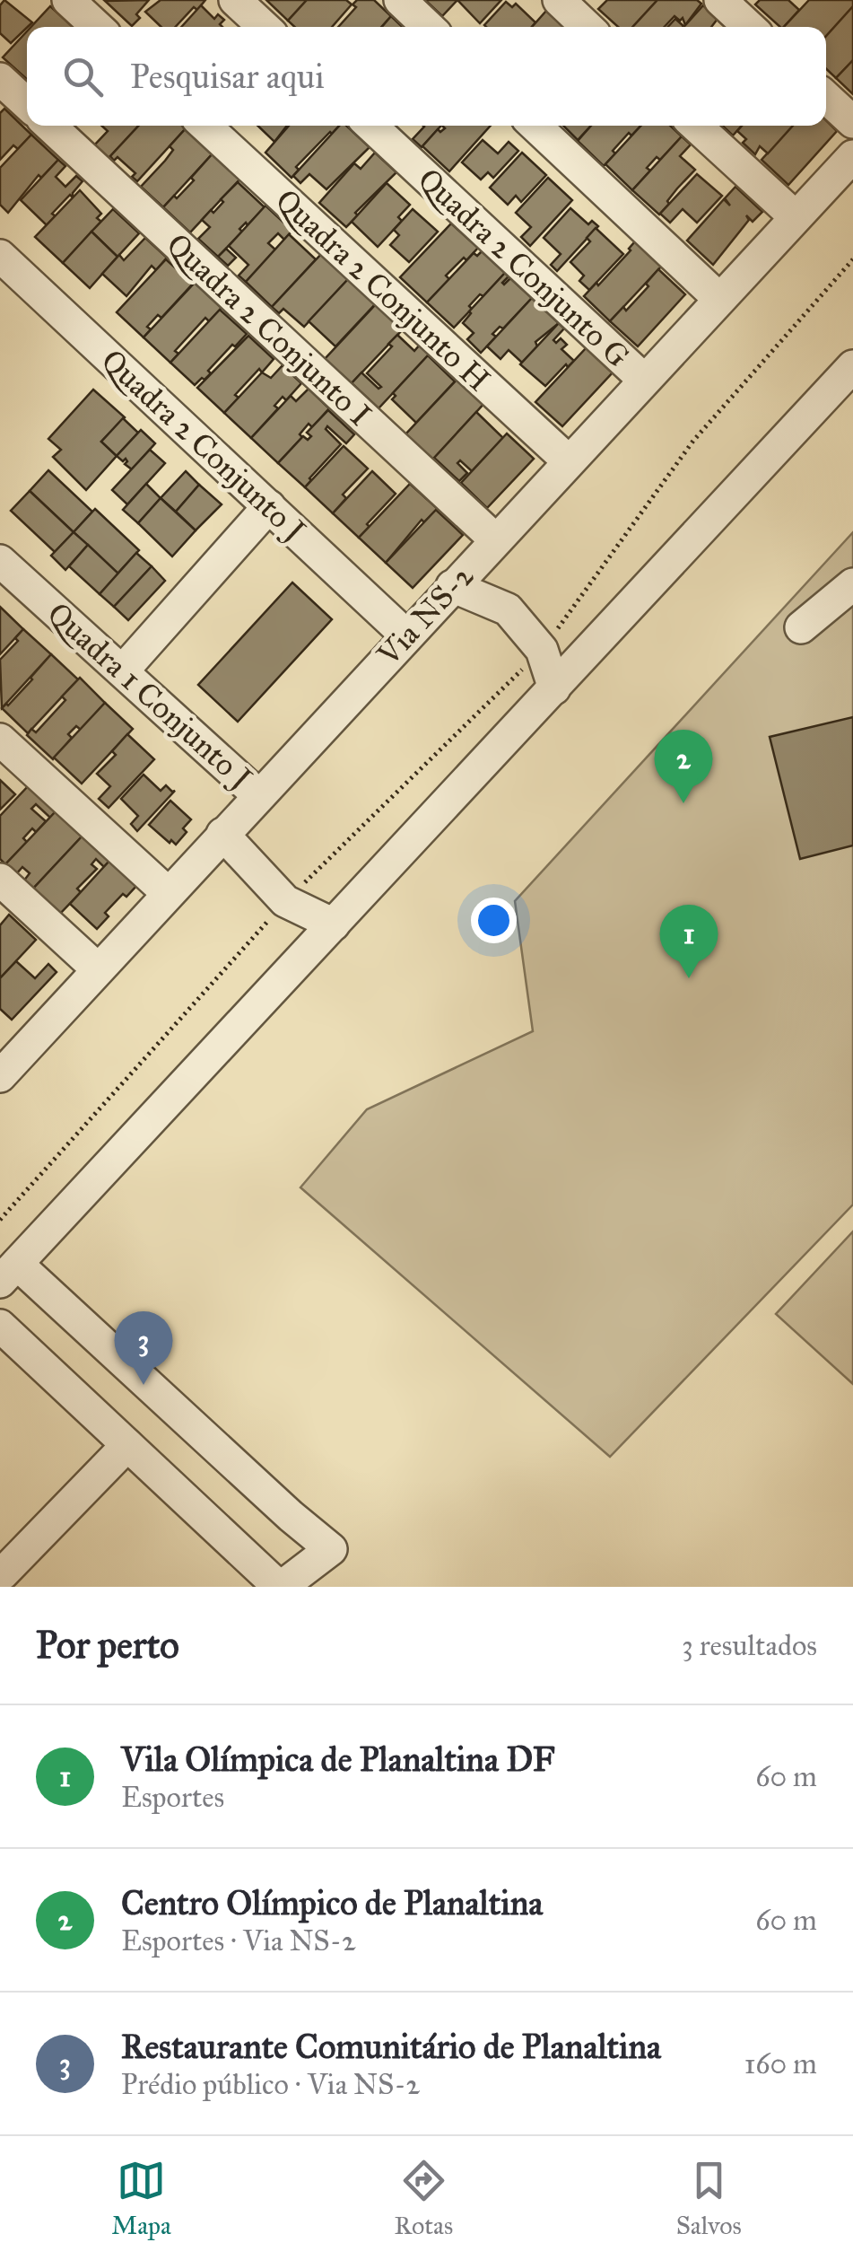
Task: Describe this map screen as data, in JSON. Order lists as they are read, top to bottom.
{
  "streets": {
    "street": [
      "Quadra 2 Conjunto G",
      "Quadra 2 Conjunto H",
      "Quadra 2 Conjunto I",
      "Quadra 2 Conjunto J",
      "Via NS-2",
      "Quadra 1 Conjunto J"
    ]
  },
  "crossings": [
    ["Quadra 2 Conjunto G", "Via NS-2"],
    ["Quadra 2 Conjunto H", "Via NS-2"],
    ["Quadra 2 Conjunto I", "Via NS-2"],
    ["Quadra 2 Conjunto J", "Via NS-2"],
    ["Via NS-2", "Quadra 1 Conjunto J"]
  ],
  "page": {
    "search": "Pesquisar aqui",
    "pins": ["2", "1", "3"],
    "heading": ["Por perto", "3 resultados"],
    "list": [
      {
        "mark": "1",
        "name": "Vila Olímpica de Planaltina DF",
        "note": "Esportes",
        "value": "60 m"
      },
      {
        "mark": "2",
        "name": "Centro Olímpico de Planaltina",
        "note": "Esportes · Via NS-2",
        "value": "60 m"
      },
      {
        "mark": "3",
        "name": "Restaurante Comunitário de Planaltina",
        "note": "Prédio público · Via NS-2",
        "value": "160 m"
      }
    ],
    "nav": ["Mapa", "Rotas", "Salvos"]
  }
}
